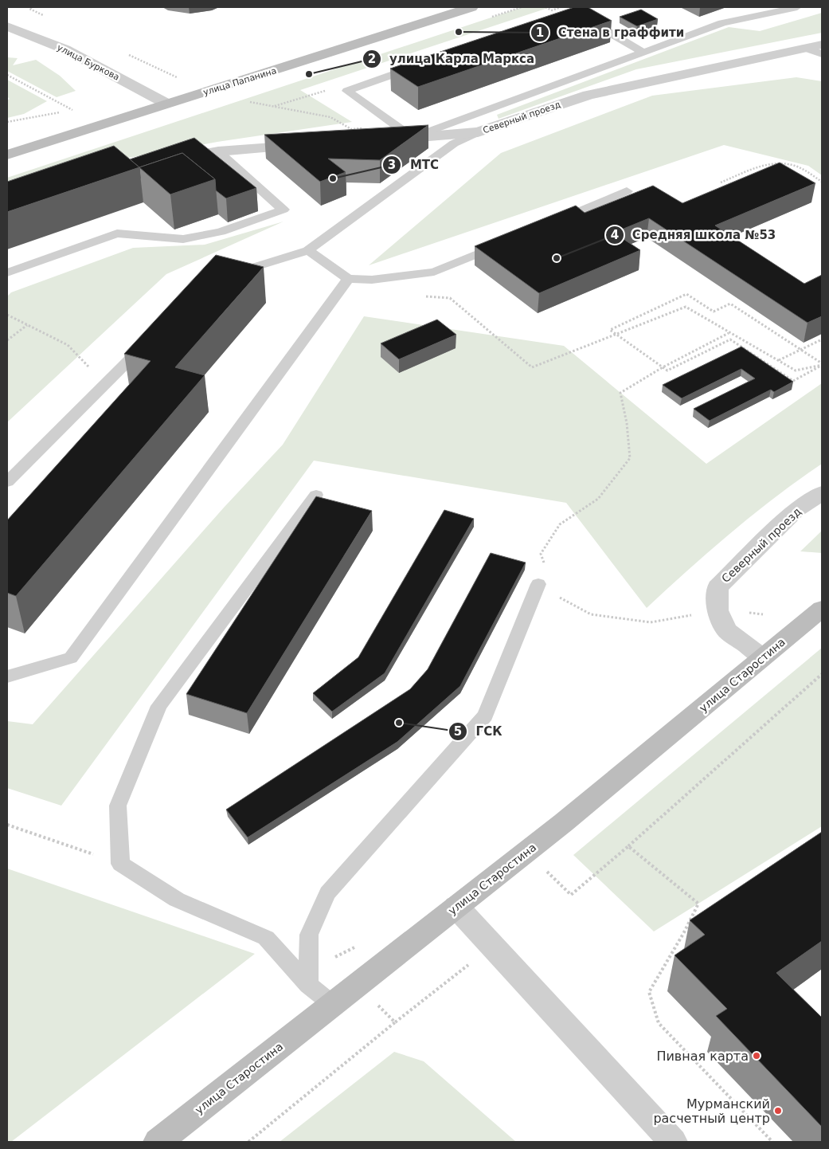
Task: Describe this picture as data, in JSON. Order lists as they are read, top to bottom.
{
  "streets": {
    "main road": ["улица Папанина", "улица Старостина"],
    "street": ["улица Буркова", "Северный проезд"]
  },
  "crossings": [
    ["улица Буркова", "улица Папанина"],
    ["Северный проезд", "улица Старостина"]
  ],
  "places": [
    "Стена в граффити",
    "улица Карла Маркса",
    "МТС",
    "Средняя школа №53",
    "ГСК",
    "Пивная карта",
    "Мурманский расчетный центр"
  ]
}
